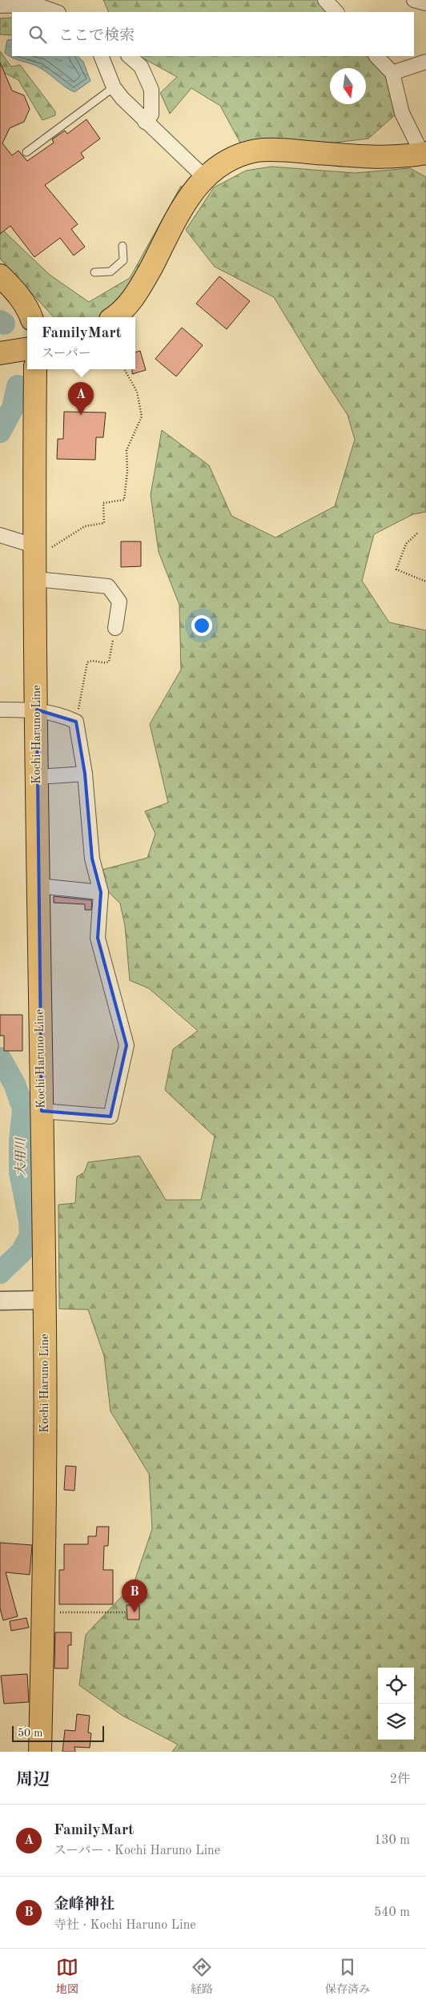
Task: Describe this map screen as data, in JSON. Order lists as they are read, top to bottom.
{
  "streets": {
    "main road": ["Kochi Haruno Line"]
  },
  "water": ["大用川"],
  "scale_bar": "50 m",
  "north": "bottom",
  "page": {
    "search": "ここで検索",
    "popup": ["FamilyMart", "スーパー"],
    "pins": ["A", "B"],
    "scale": "50 m",
    "heading": ["周辺", "2件"],
    "list": [
      {
        "mark": "A",
        "name": "FamilyMart",
        "note": "スーパー · Kochi Haruno Line",
        "value": "130 m"
      },
      {
        "mark": "B",
        "name": "金峰神社",
        "note": "寺社 · Kochi Haruno Line",
        "value": "540 m"
      }
    ],
    "nav": ["地図", "経路", "保存済み"]
  }
}
